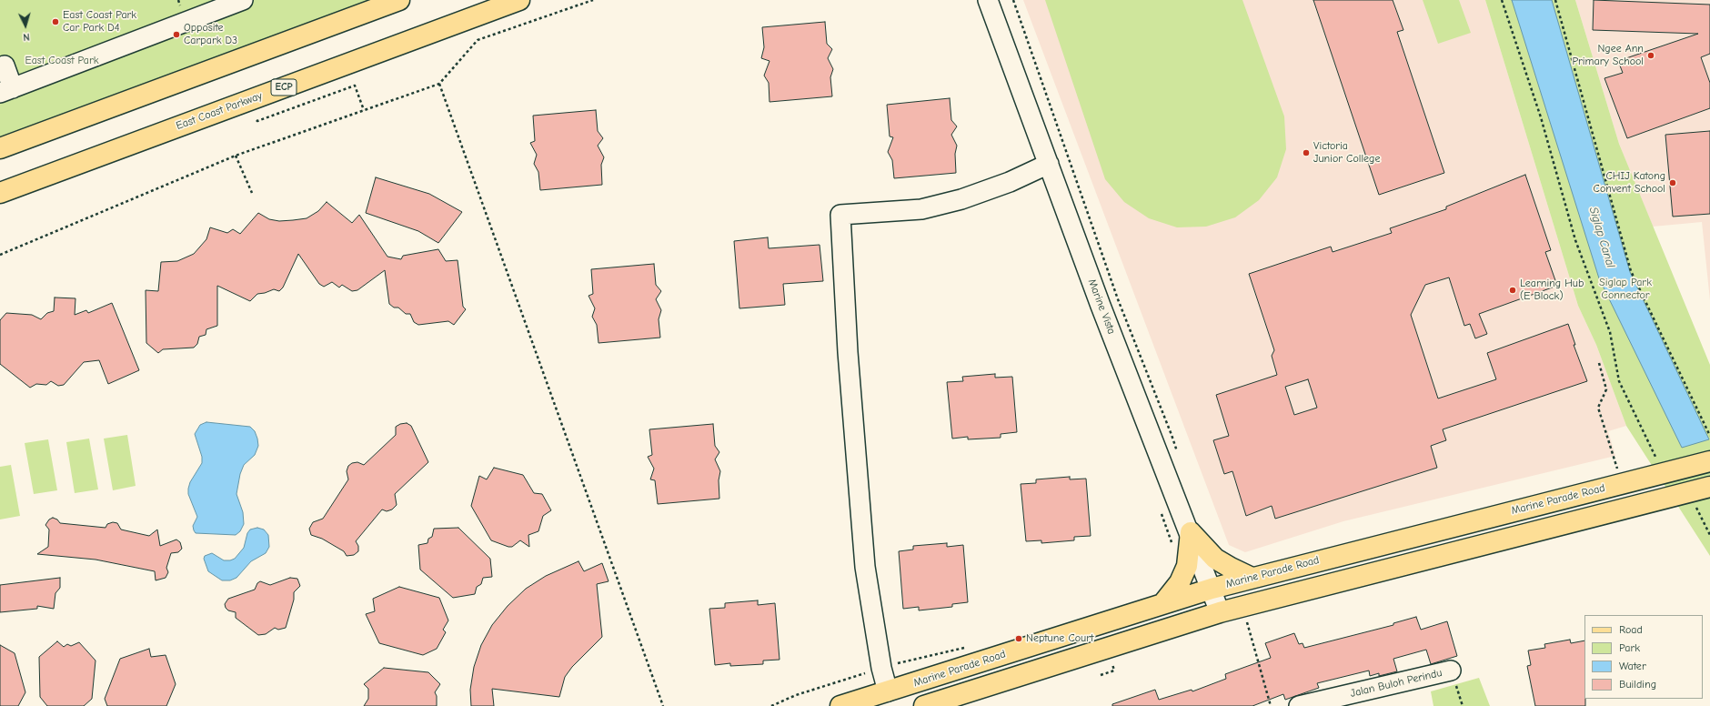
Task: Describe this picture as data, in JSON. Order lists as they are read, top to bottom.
{
  "streets": {
    "main road": ["ECP", "East Coast Parkway", "Marine Parade Road"],
    "street": ["Marine Vista", "Jalan Buloh Perindu"]
  },
  "crossings": [
    ["Marine Vista", "Marine Parade Road"]
  ],
  "water": ["Siglap Canal"],
  "parks": ["East Coast Park", "Siglap Park Connector"],
  "places": [
    "East Coast Park Car Park D4",
    "Opposite Carpark D3",
    "Ngee Ann Primary School",
    "Victoria Junior College",
    "CHIJ Katong Convent School",
    "Learning Hub (E Block)",
    "Neptune Court"
  ],
  "legend": [
    "Road",
    "Park",
    "Water",
    "Building"
  ],
  "north": "bottom"
}
